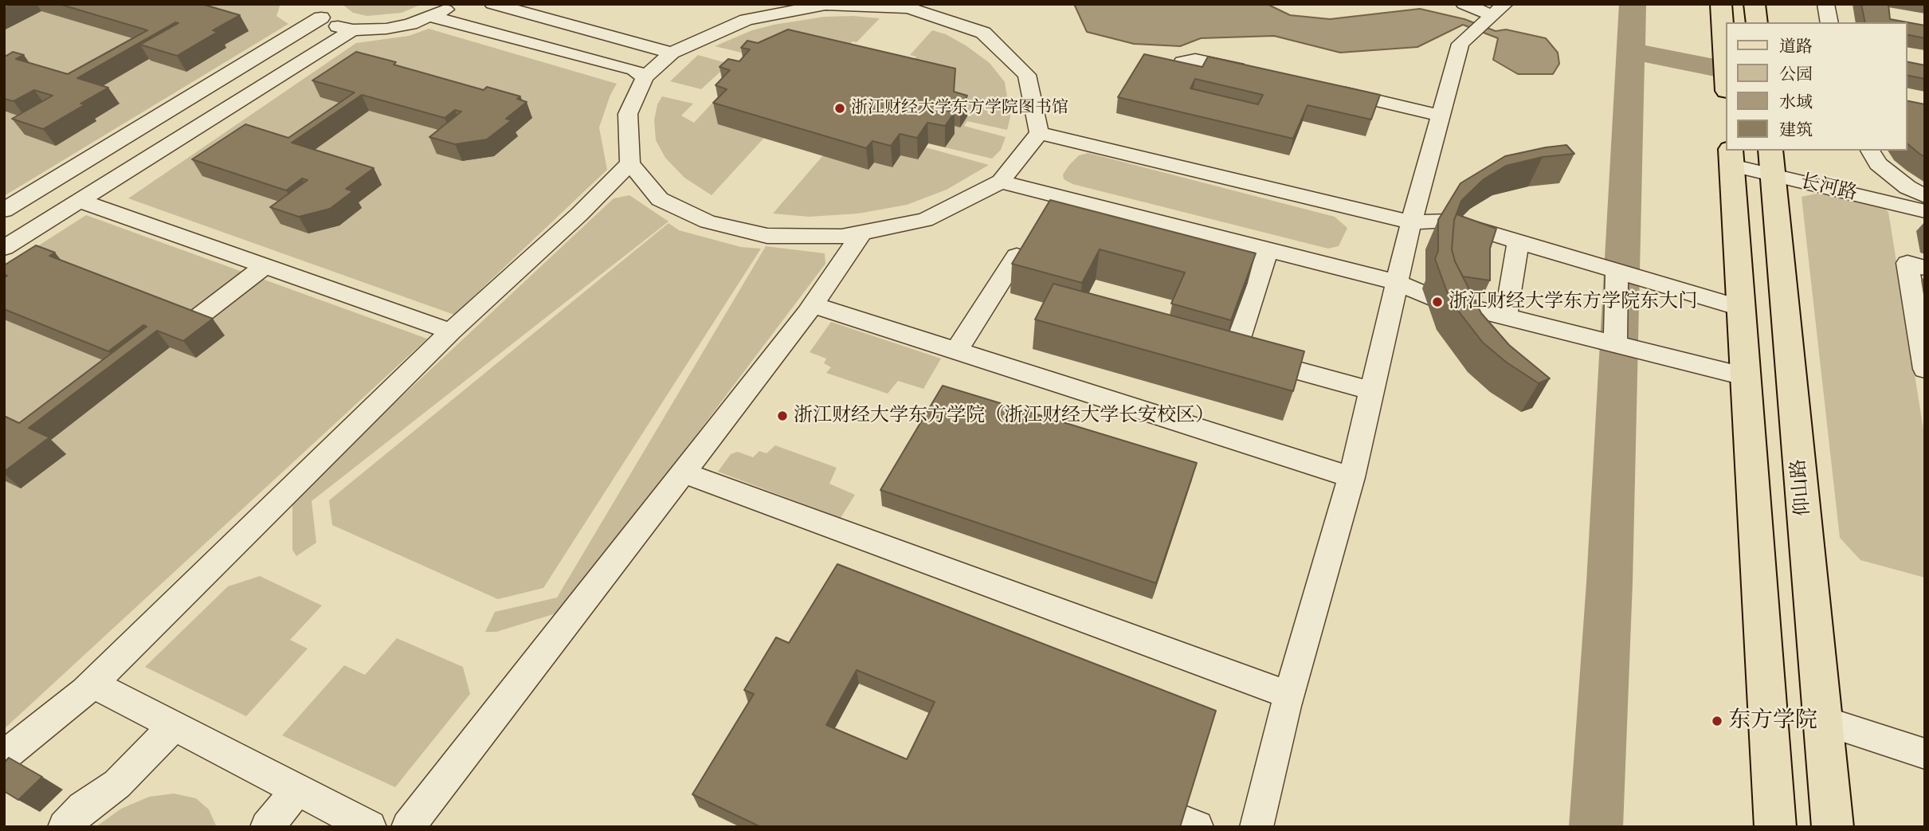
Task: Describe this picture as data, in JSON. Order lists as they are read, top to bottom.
{
  "streets": {
    "main road": ["仰山路"],
    "street": ["长河路"]
  },
  "crossings": [
    ["长河路", "仰山路"]
  ],
  "places": [
    "浙江财经大学东方学院图书馆",
    "浙江财经大学东方学院东大门",
    "浙江财经大学东方学院（浙江财经大学长安校区）",
    "东方学院"
  ],
  "legend": [
    "道路",
    "公园",
    "水域",
    "建筑"
  ]
}
